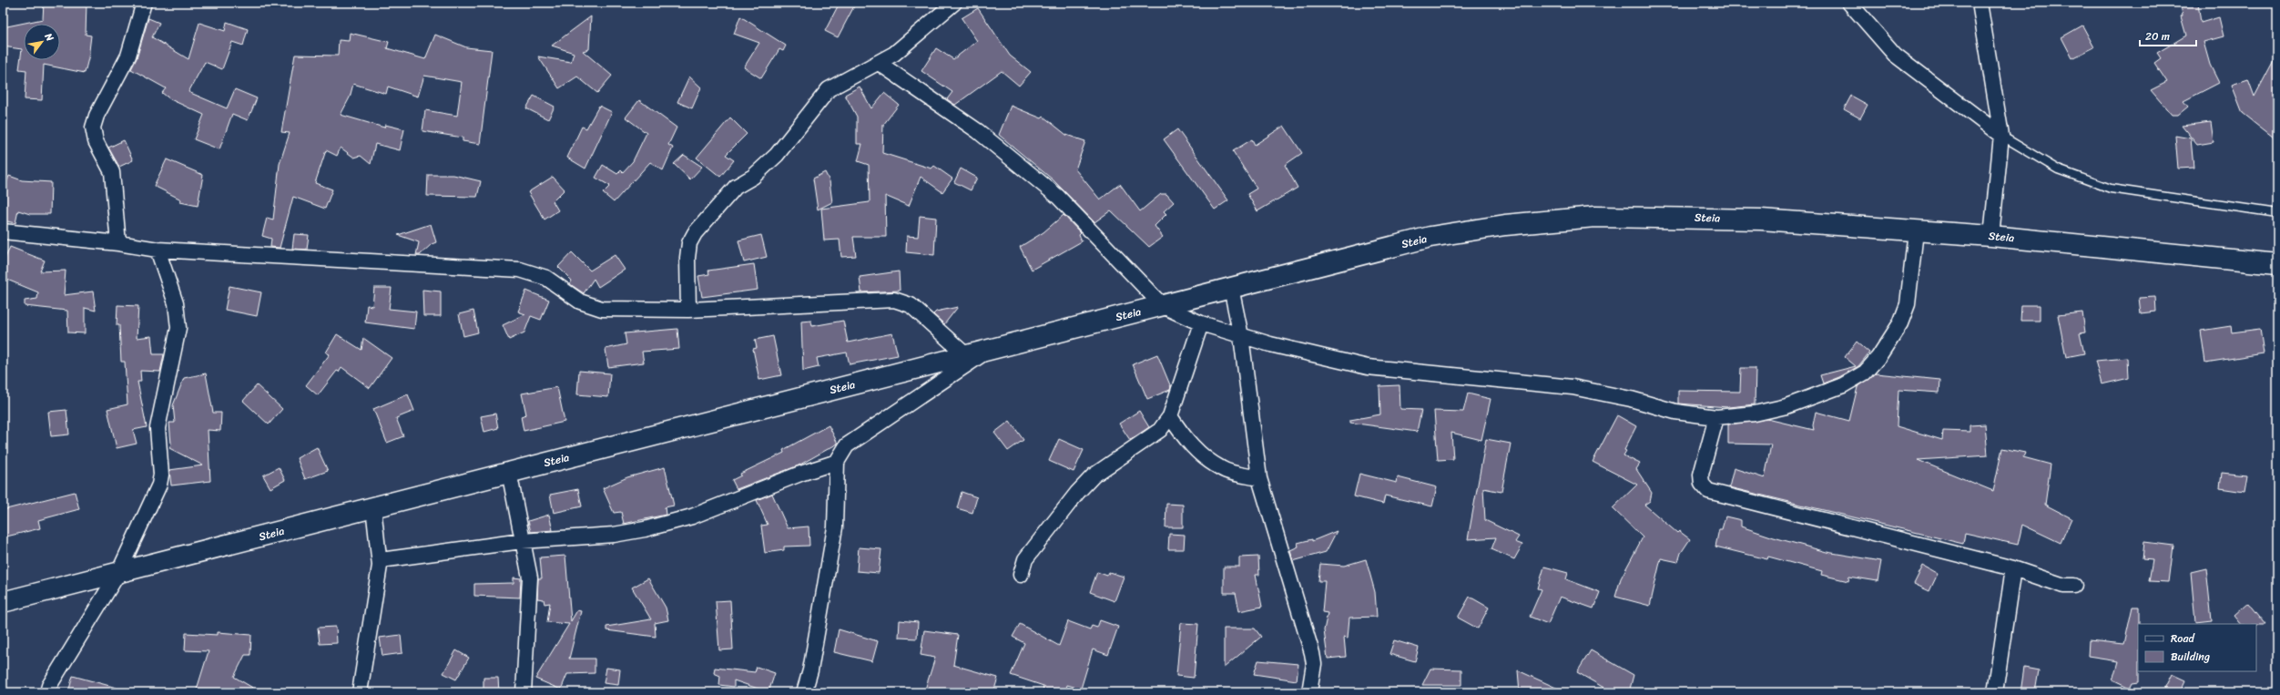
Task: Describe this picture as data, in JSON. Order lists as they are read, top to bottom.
{
  "streets": {
    "main road": ["Steia"]
  },
  "legend": ["Road", "Building"],
  "scale_bar": "20 m",
  "north": "top right"
}
